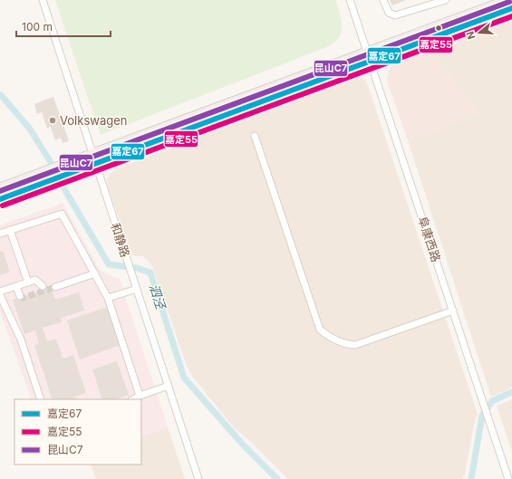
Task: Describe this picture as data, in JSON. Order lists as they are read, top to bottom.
{
  "streets": {
    "street": ["阜康西路", "和静路"]
  },
  "water": ["泗泾"],
  "places": ["Volkswagen"],
  "lines": ["transit line 昆山C7", "transit line 嘉定67", "transit line 嘉定55"],
  "legend": ["嘉定67", "嘉定55", "昆山C7"],
  "scale_bar": "100 m",
  "north": "left"
}
